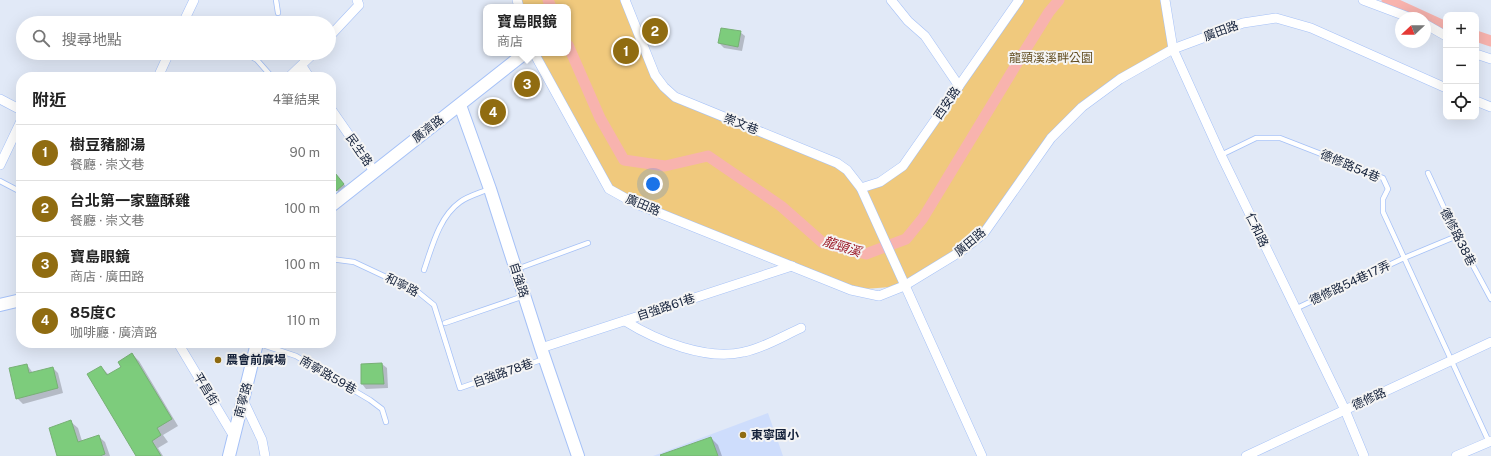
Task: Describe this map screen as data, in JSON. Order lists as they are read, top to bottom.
{
  "streets": {
    "street": [
      "廣田路",
      "西安路",
      "崇文巷",
      "廣濟路",
      "民生路",
      "仁和路",
      "自強路",
      "自強路61巷",
      "平昌街",
      "德修路",
      "南寧路"
    ],
    "lane": [
      "德修路54巷",
      "德修路38巷",
      "德修路54巷17弄",
      "和寧路",
      "自強路78巷",
      "南寧路59巷"
    ]
  },
  "crossings": [
    ["廣田路", "崇文巷"],
    ["廣田路", "仁和路"],
    ["廣田路", "自強路61巷"],
    ["西安路", "崇文巷"],
    ["廣濟路", "民生路"],
    ["廣濟路", "自強路"],
    ["德修路54巷", "仁和路"],
    ["德修路54巷", "德修路54巷17弄"],
    ["德修路54巷", "德修路"],
    ["仁和路", "德修路54巷17弄"],
    ["仁和路", "德修路"],
    ["德修路38巷", "德修路54巷17弄"],
    ["自強路", "自強路61巷"],
    ["自強路", "自強路78巷"],
    ["和寧路", "自強路78巷"],
    ["自強路61巷", "自強路78巷"],
    ["平昌街", "南寧路"]
  ],
  "water": ["龍頸溪"],
  "parks": ["龍頸溪溪畔公園"],
  "places": ["農會前廣場", "東寧國小"],
  "north": "left",
  "page": {
    "popup": ["寶島眼鏡", "商店"],
    "map_buttons": ["+", "−"],
    "pins": [
      "2",
      "1",
      "3",
      "4"
    ],
    "search": "搜尋地點",
    "heading": ["附近", "4筆結果"],
    "list": [
      {
        "mark": "1",
        "name": "樹豆豬腳湯",
        "note": "餐廳 · 崇文巷",
        "value": "90 m"
      },
      {
        "mark": "2",
        "name": "台北第一家鹽酥雞",
        "note": "餐廳 · 崇文巷",
        "value": "100 m"
      },
      {
        "mark": "3",
        "name": "寶島眼鏡",
        "note": "商店 · 廣田路",
        "value": "100 m"
      },
      {
        "mark": "4",
        "name": "85度C",
        "note": "咖啡廳 · 廣濟路",
        "value": "110 m"
      }
    ]
  }
}
